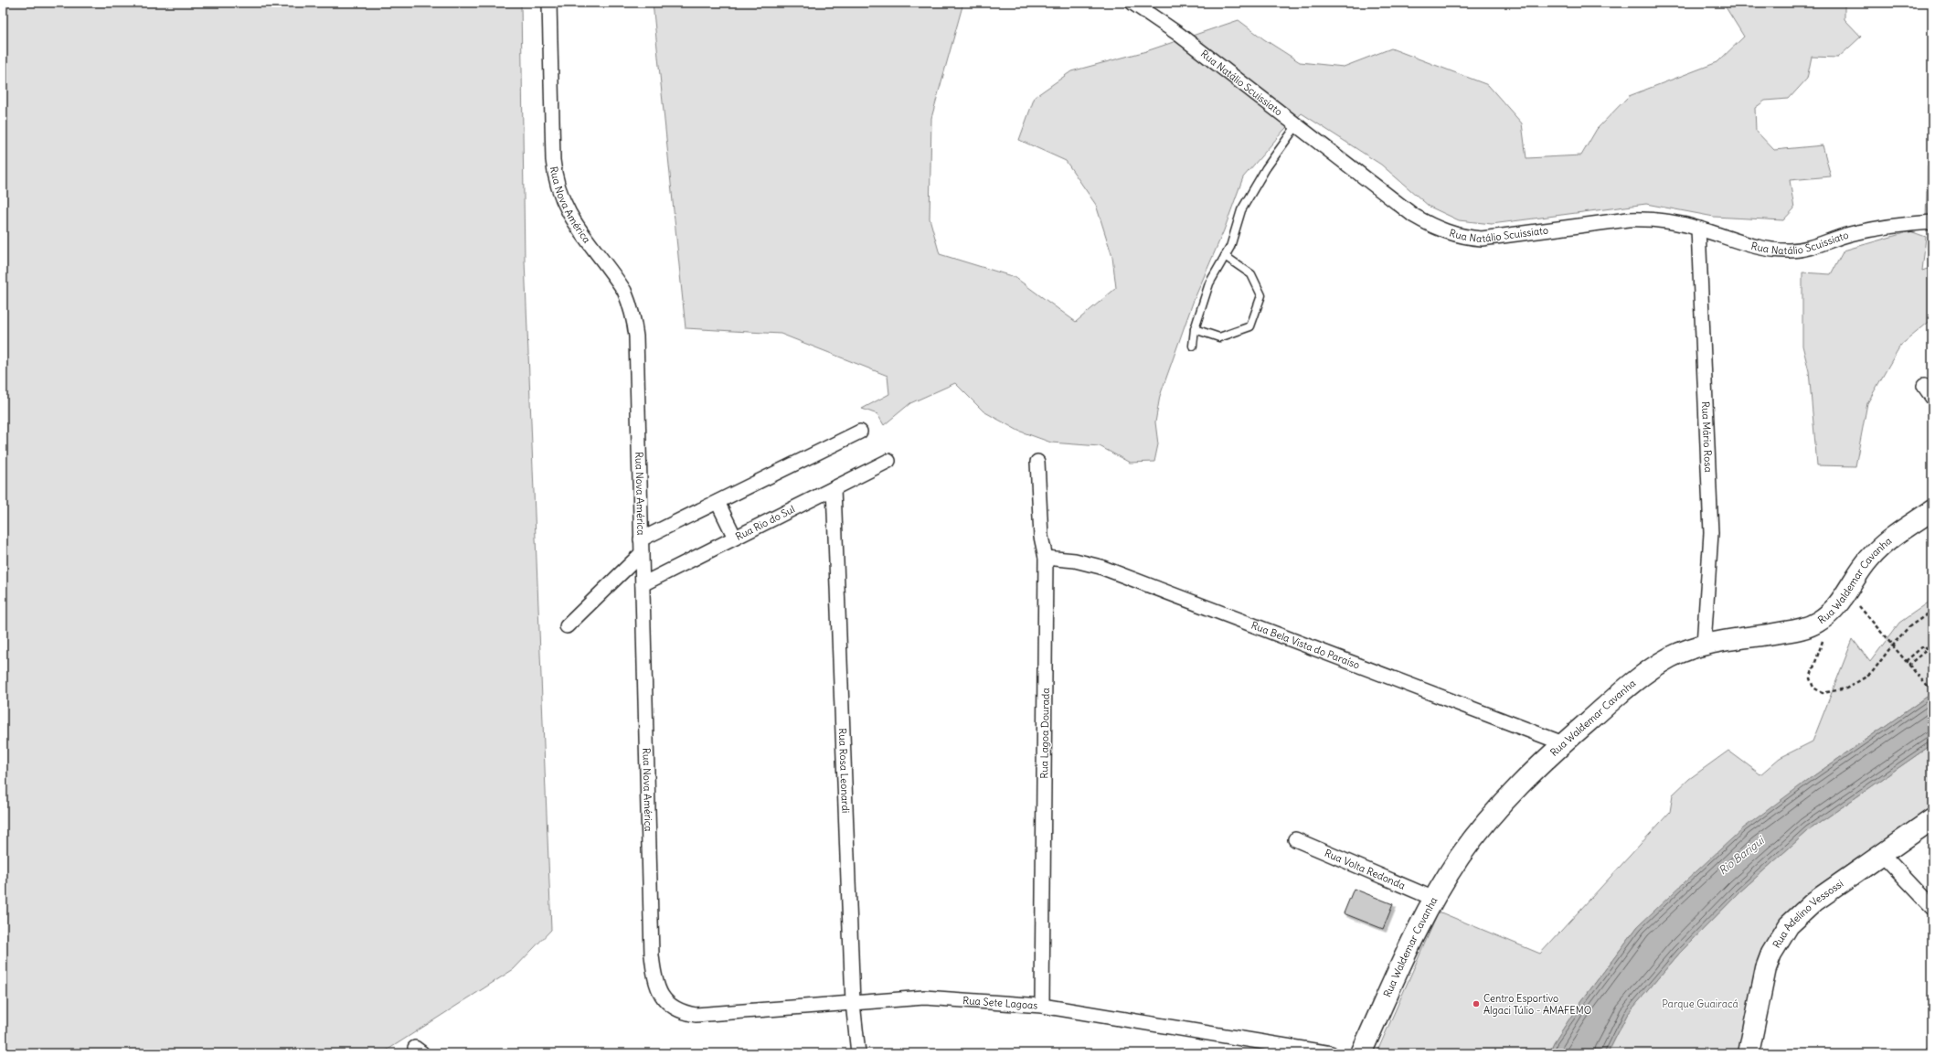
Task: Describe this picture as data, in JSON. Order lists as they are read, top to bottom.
{
  "streets": {
    "street": [
      "Rua Natálio Scuissiato",
      "Rua Nova América",
      "Rua Mário Rosa",
      "Rua Rio do Sul",
      "Rua Waldemar Cavanha",
      "Rua Bela Vista do Paraíso",
      "Rua Lagoa Dourada",
      "Rua Rosa Leonardi",
      "Rua Volta Redonda",
      "Rua Adelino Vessossi",
      "Rua Sete Lagoas"
    ]
  },
  "crossings": [
    ["Rua Natálio Scuissiato", "Rua Mário Rosa"],
    ["Rua Nova América", "Rua Rio do Sul"],
    ["Rua Nova América", "Rua Sete Lagoas"],
    ["Rua Mário Rosa", "Rua Waldemar Cavanha"],
    ["Rua Rio do Sul", "Rua Rosa Leonardi"],
    ["Rua Waldemar Cavanha", "Rua Bela Vista do Paraíso"],
    ["Rua Waldemar Cavanha", "Rua Volta Redonda"],
    ["Rua Bela Vista do Paraíso", "Rua Lagoa Dourada"],
    ["Rua Lagoa Dourada", "Rua Sete Lagoas"],
    ["Rua Rosa Leonardi", "Rua Sete Lagoas"]
  ],
  "water": ["Rio Barigui"],
  "parks": ["Parque Guairacá"],
  "places": ["Centro Esportivo Algaci Túlio - AMAFEMO"]
}
